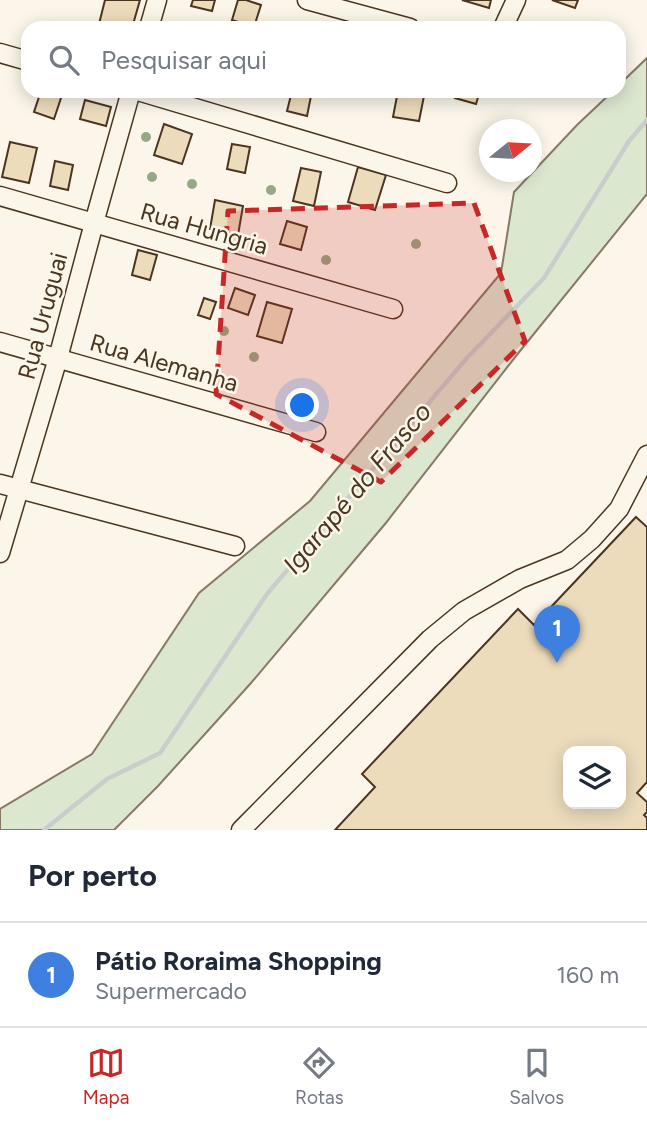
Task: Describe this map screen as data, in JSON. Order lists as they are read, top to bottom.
{
  "streets": {
    "street": ["Rua Hungria", "Rua Uruguai", "Rua Alemanha"]
  },
  "crossings": [
    ["Rua Hungria", "Rua Uruguai"],
    ["Rua Uruguai", "Rua Alemanha"]
  ],
  "water": ["Igarapé do Frasco"],
  "north": "right",
  "page": {
    "search": "Pesquisar aqui",
    "pins": "1",
    "heading": "Por perto",
    "list": [
      {
        "mark": "1",
        "name": "Pátio Roraima Shopping",
        "note": "Supermercado",
        "value": "160 m"
      }
    ],
    "nav": ["Mapa", "Rotas", "Salvos"]
  }
}
